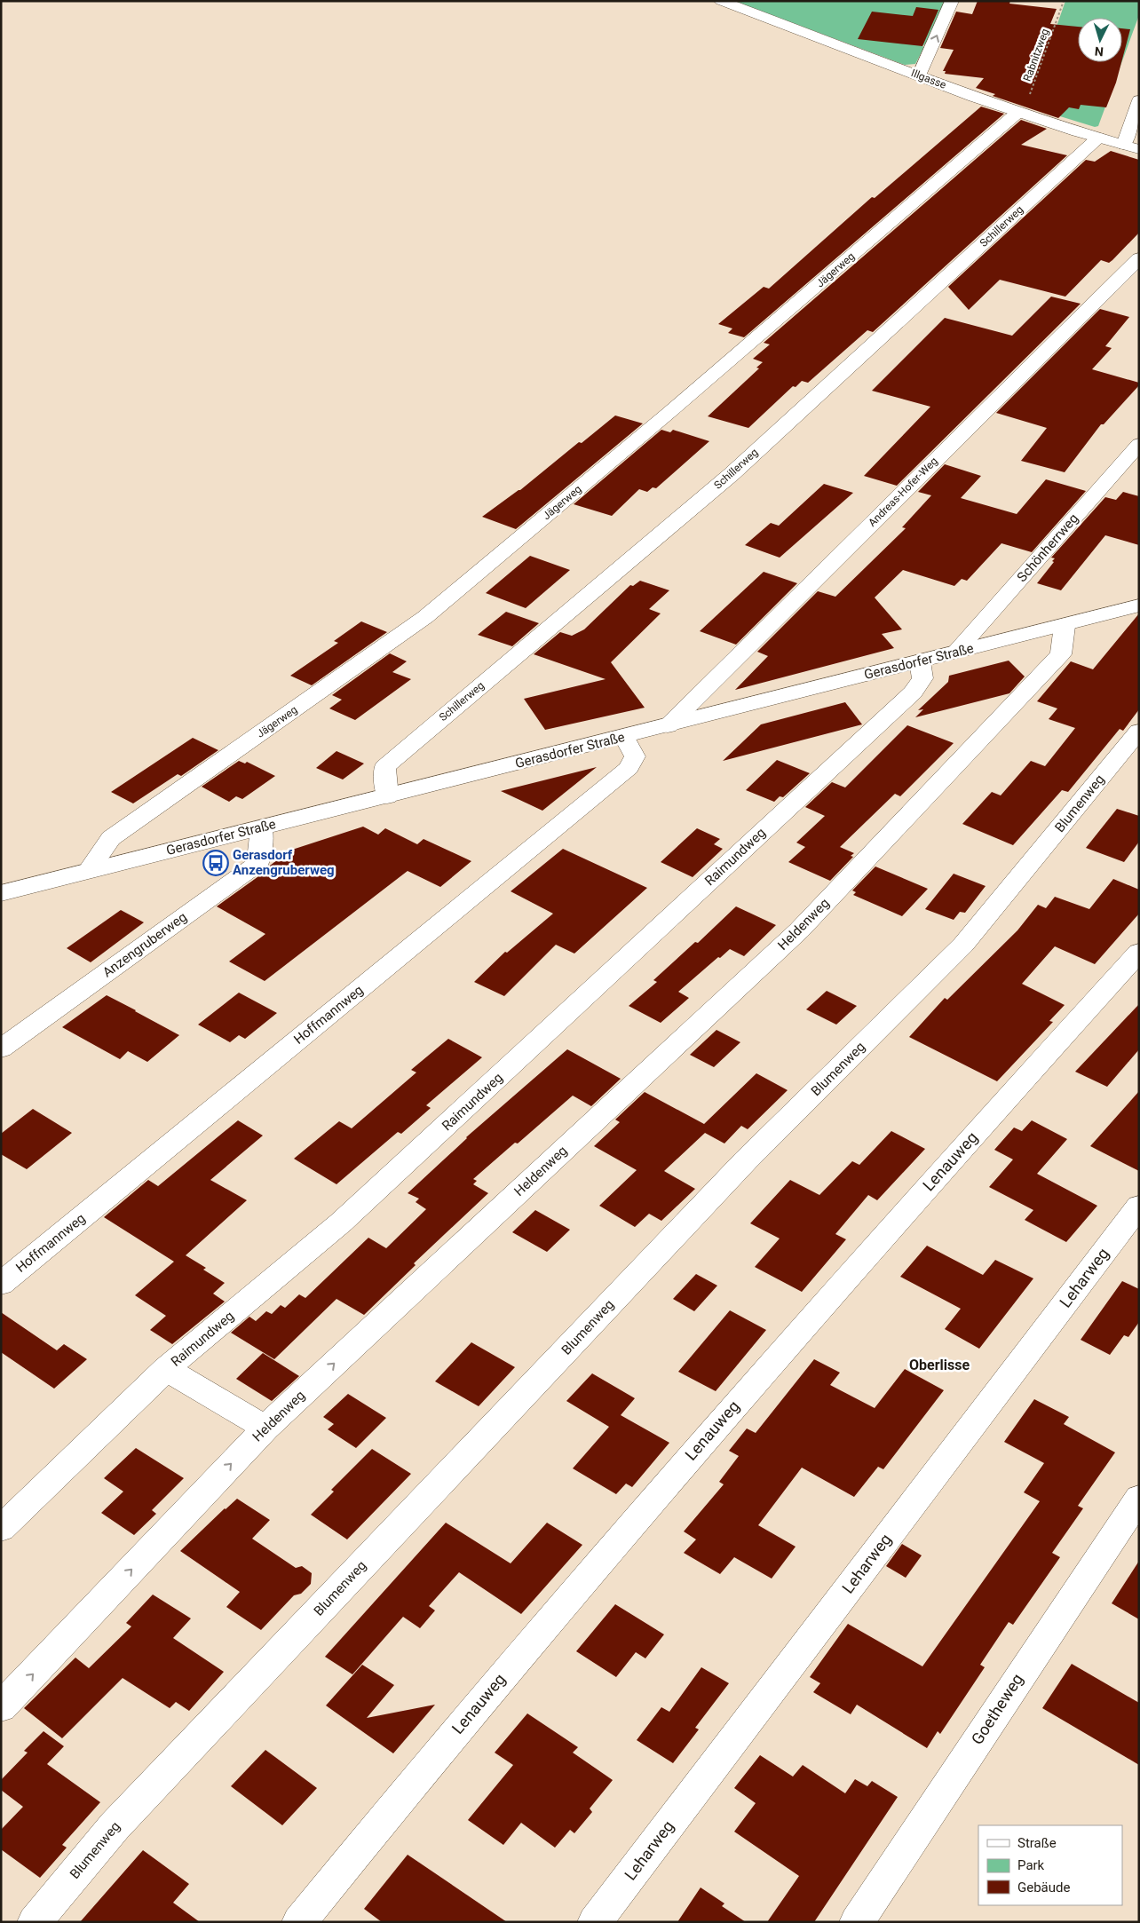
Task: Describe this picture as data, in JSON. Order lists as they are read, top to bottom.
{
  "streets": {
    "street": [
      "Illgasse",
      "Schillerweg",
      "Jägerweg",
      "Andreas-Hofer-Weg",
      "Schönherrweg",
      "Gerasdorfer Straße",
      "Blumenweg",
      "Raimundweg",
      "Heldenweg",
      "Anzengruberweg",
      "Hoffmannweg",
      "Lenauweg",
      "Leharweg",
      "Goetheweg"
    ],
    "path": ["Rabnitzweg"]
  },
  "crossings": [
    ["Rabnitzweg", "Illgasse"],
    ["Rabnitzweg", "Jägerweg"],
    ["Illgasse", "Schillerweg"],
    ["Illgasse", "Jägerweg"],
    ["Schillerweg", "Gerasdorfer Straße"],
    ["Jägerweg", "Gerasdorfer Straße"],
    ["Andreas-Hofer-Weg", "Gerasdorfer Straße"],
    ["Schönherrweg", "Gerasdorfer Straße"],
    ["Gerasdorfer Straße", "Raimundweg"],
    ["Gerasdorfer Straße", "Heldenweg"],
    ["Gerasdorfer Straße", "Anzengruberweg"],
    ["Gerasdorfer Straße", "Hoffmannweg"]
  ],
  "one_way": ["Heldenweg"],
  "districts": ["Oberlisse"],
  "places": {
    "bus stop": ["Gerasdorf Anzengruberweg"]
  },
  "legend": ["Straße", "Park", "Gebäude"],
  "north": "bottom"
}
